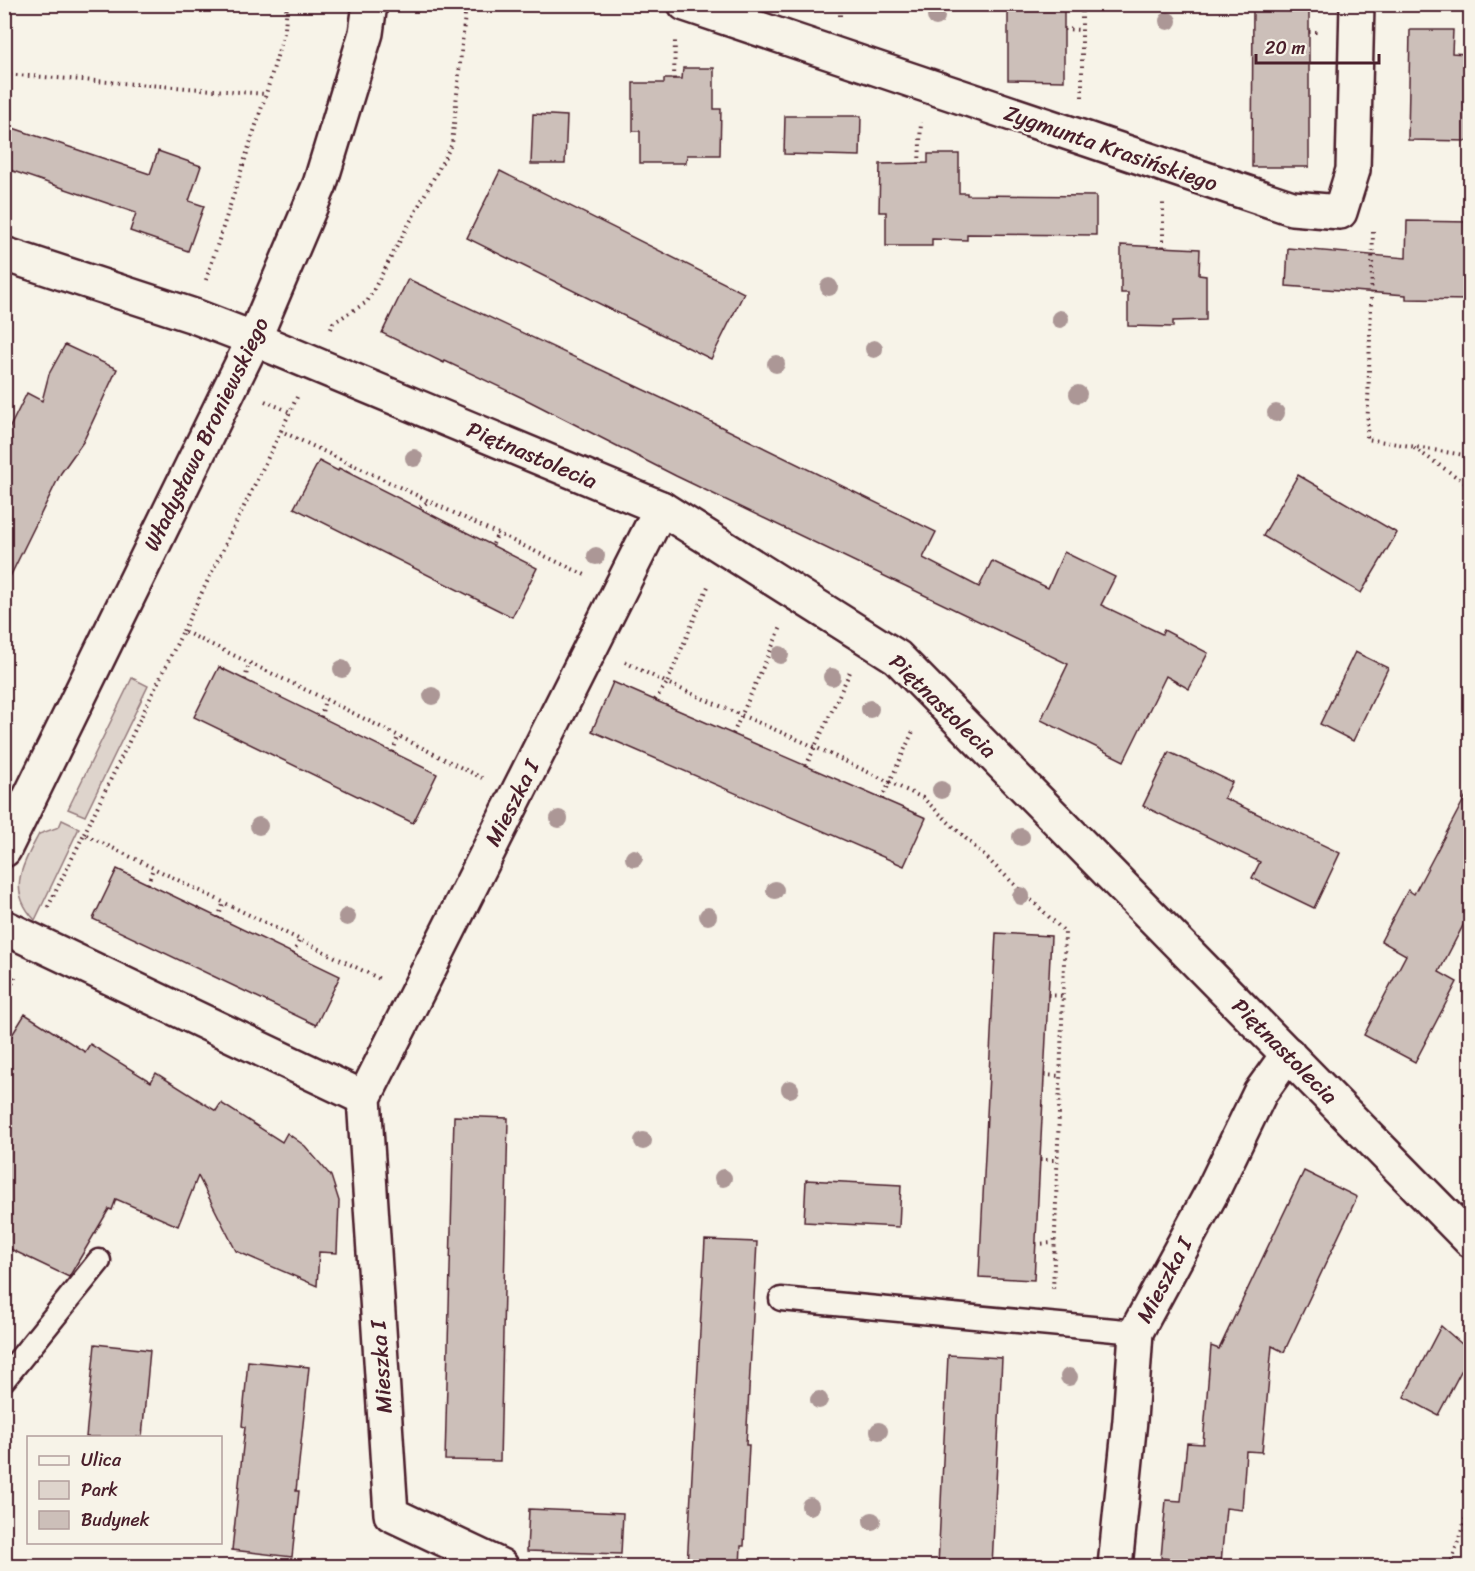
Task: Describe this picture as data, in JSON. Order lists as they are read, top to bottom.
{
  "streets": {
    "street": [
      "Zygmunta Krasińskiego",
      "Władysława Broniewskiego",
      "Piętnastolecia",
      "Mieszka I"
    ]
  },
  "crossings": [
    ["Władysława Broniewskiego", "Piętnastolecia"],
    ["Piętnastolecia", "Mieszka I"]
  ],
  "legend": ["Ulica", "Park", "Budynek"],
  "scale_bar": "20 m"
}
